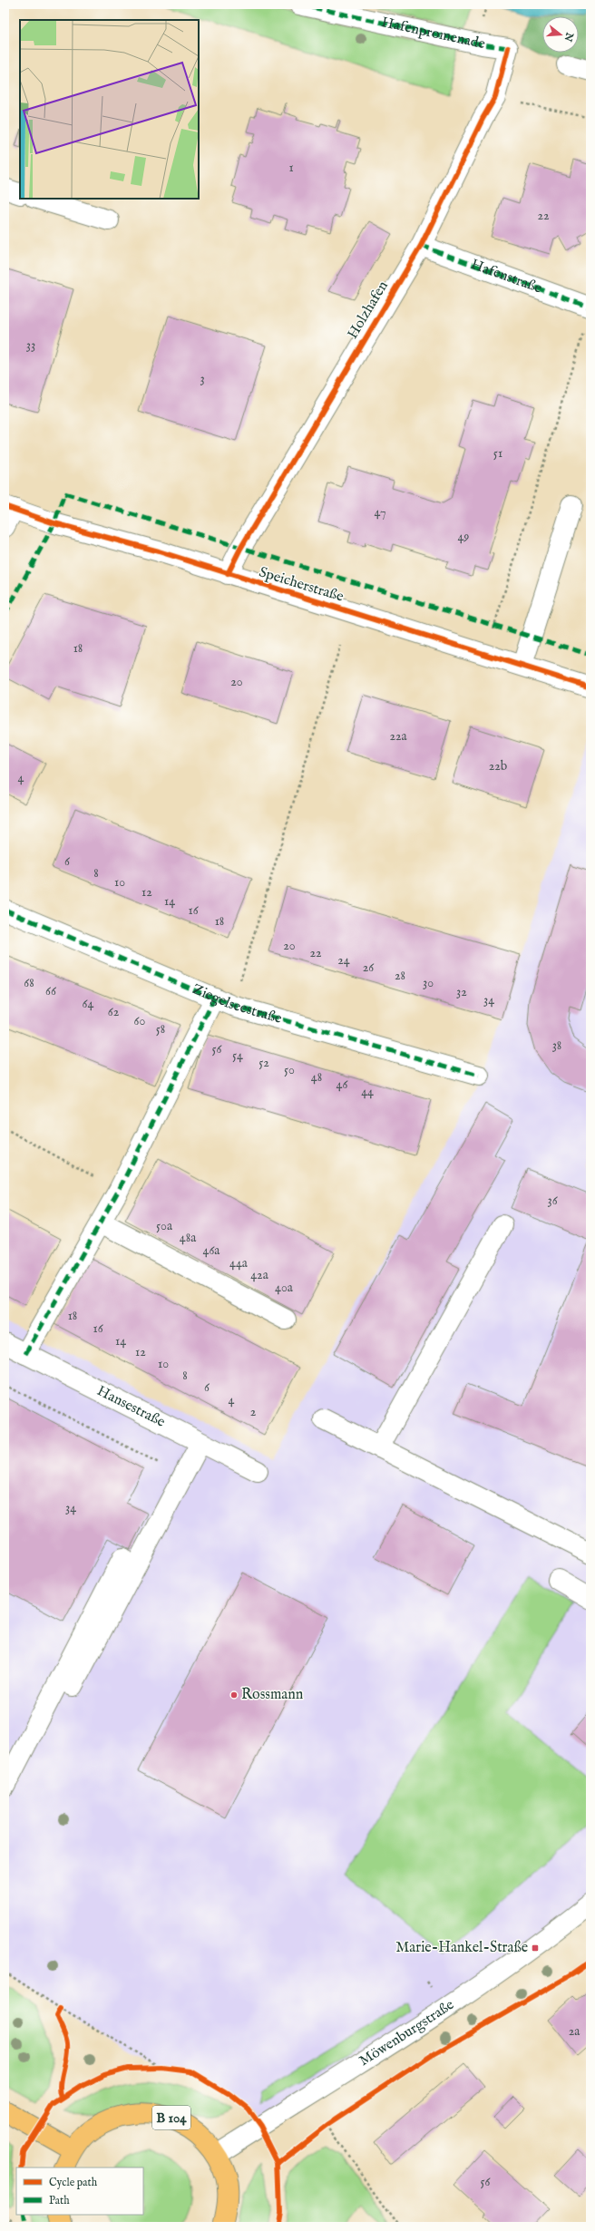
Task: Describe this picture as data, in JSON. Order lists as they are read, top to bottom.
{
  "streets": {
    "main road": ["B 104"],
    "street": [
      "Hafenpromenade",
      "Hafenstraße",
      "Holzhafen",
      "Speicherstraße",
      "Ziegelseestraße",
      "Hansestraße",
      "Möwenburgstraße"
    ]
  },
  "crossings": [
    ["Hafenpromenade", "Holzhafen"],
    ["Hafenstraße", "Holzhafen"],
    ["Holzhafen", "Speicherstraße"],
    ["Möwenburgstraße", "B 104"]
  ],
  "places": {
    "other": ["Rossmann"],
    "transit": ["Marie-Hankel-Straße"]
  },
  "house_numbers": [
    "1",
    "22",
    "33",
    "3",
    "51",
    "47",
    "49",
    "18",
    "20",
    "22a",
    "22b",
    "4",
    "6",
    "8",
    "10",
    "12",
    "14",
    "16",
    "18",
    "20",
    "22",
    "24",
    "26",
    "28",
    "68",
    "30",
    "66",
    "32",
    "34",
    "64",
    "62",
    "60",
    "58",
    "38",
    "56",
    "54",
    "52",
    "50",
    "48",
    "46",
    "44",
    "36",
    "50a",
    "48a",
    "46a",
    "44a",
    "42a",
    "40a",
    "18",
    "16",
    "14",
    "12",
    "10",
    "8",
    "6",
    "4",
    "2",
    "34",
    "2a",
    "56"
  ],
  "legend": ["Cycle path", "Path"],
  "north": "right"
}
